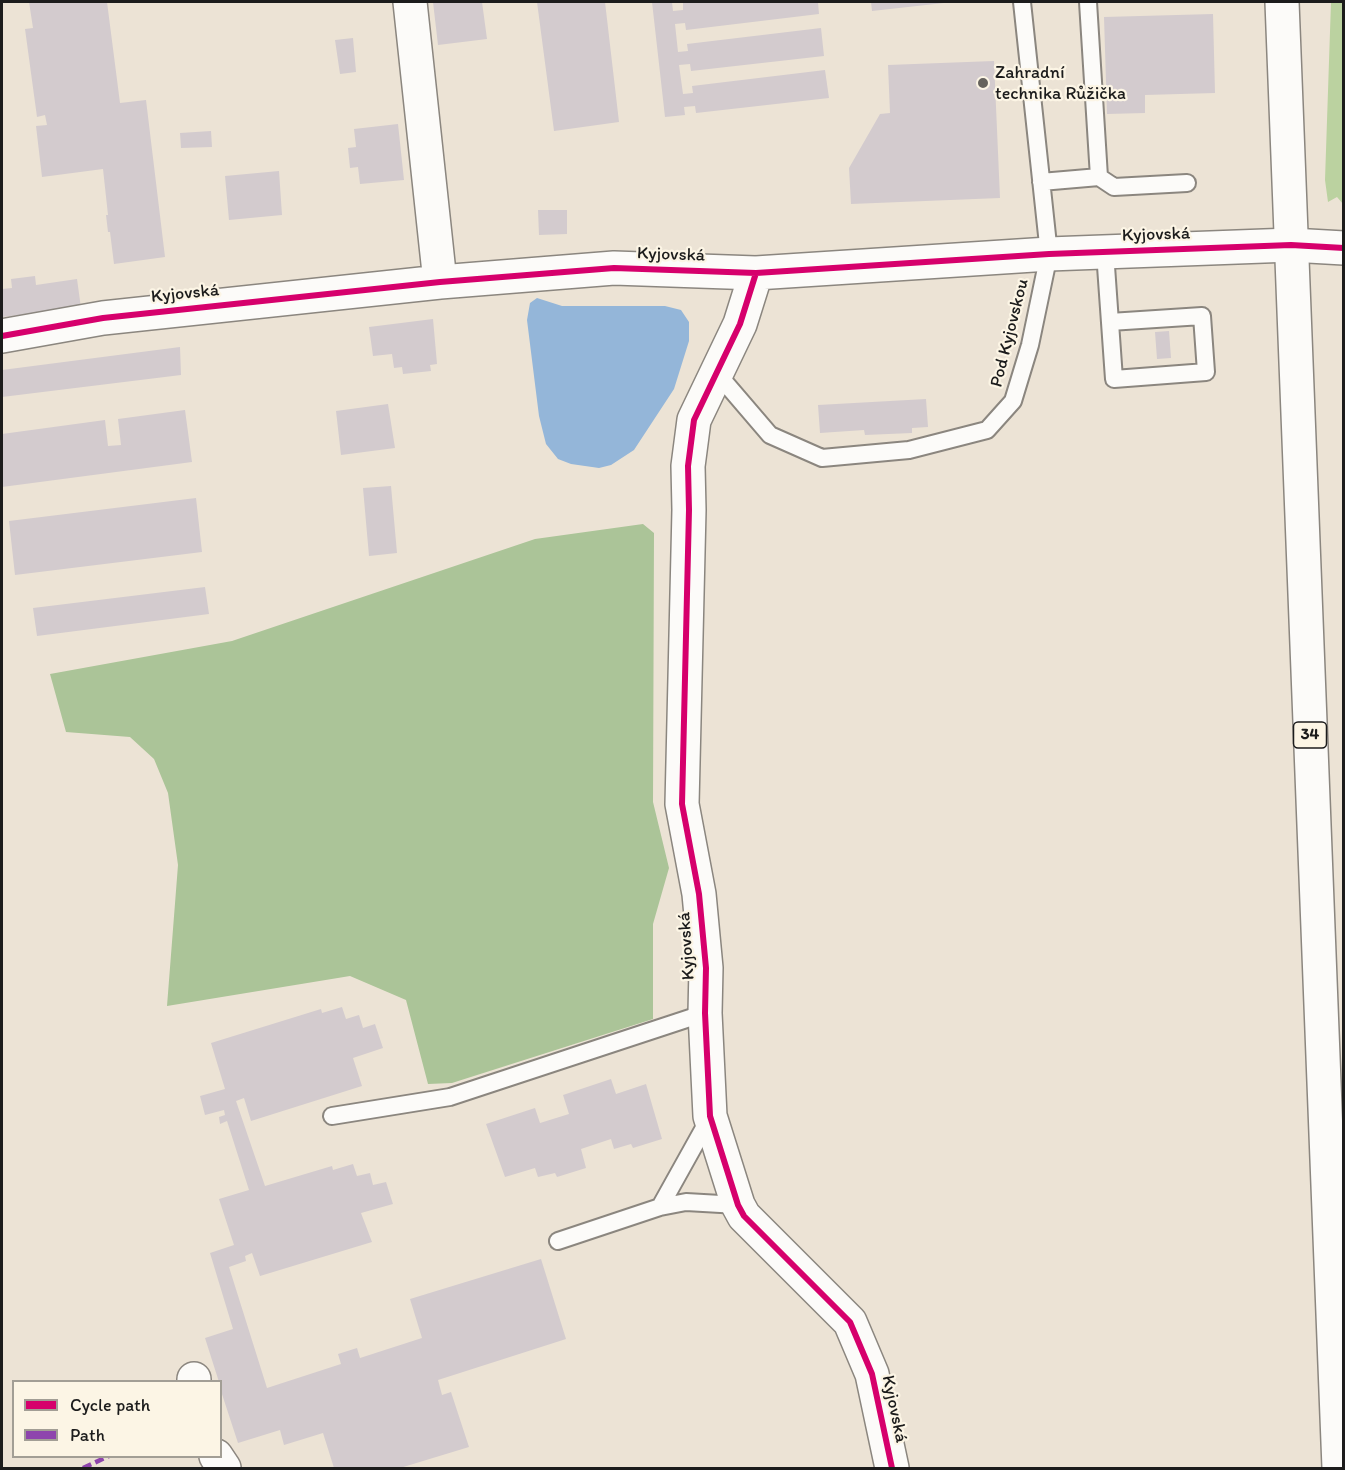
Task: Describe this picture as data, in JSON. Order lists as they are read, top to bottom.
{
  "streets": {
    "street": ["Kyjovská", "34"],
    "lane": ["Pod Kyjovskou"]
  },
  "crossings": [
    ["Kyjovská", "Pod Kyjovskou"],
    ["Kyjovská", "34"]
  ],
  "places": ["Zahradní technika Růžička"],
  "legend": ["Cycle path", "Path"]
}
